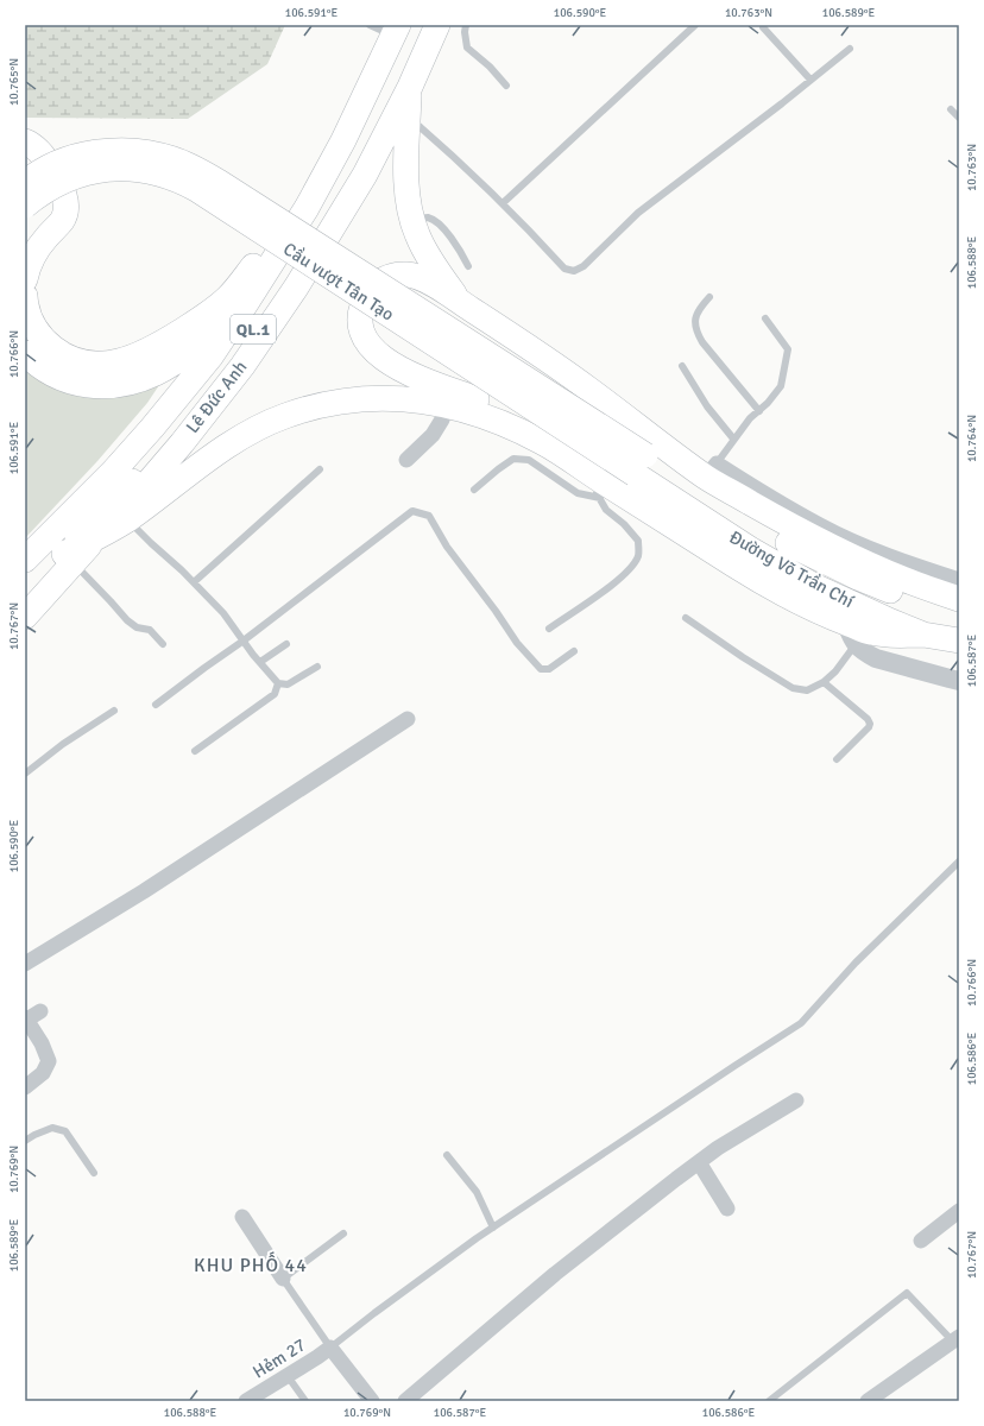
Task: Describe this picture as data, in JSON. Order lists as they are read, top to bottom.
{
  "streets": {
    "highway": [
      "Cầu vượt Tân Tạo",
      "QL.1",
      "Lê Đức Anh",
      "Đường Võ Trần Chí"
    ],
    "street": ["Hẻm 27"]
  },
  "crossings": [
    ["Cầu vượt Tân Tạo", "Đường Võ Trần Chí"]
  ],
  "districts": ["KHU PHỐ 44"],
  "coordinates": [
    "106.591°E",
    "106.590°E",
    "10.763°N",
    "106.589°E",
    "10.765°N",
    "106.588°E",
    "10.766°N",
    "10.764°N",
    "10.767°N",
    "106.587°E",
    "106.586°E",
    "10.769°N"
  ]
}
